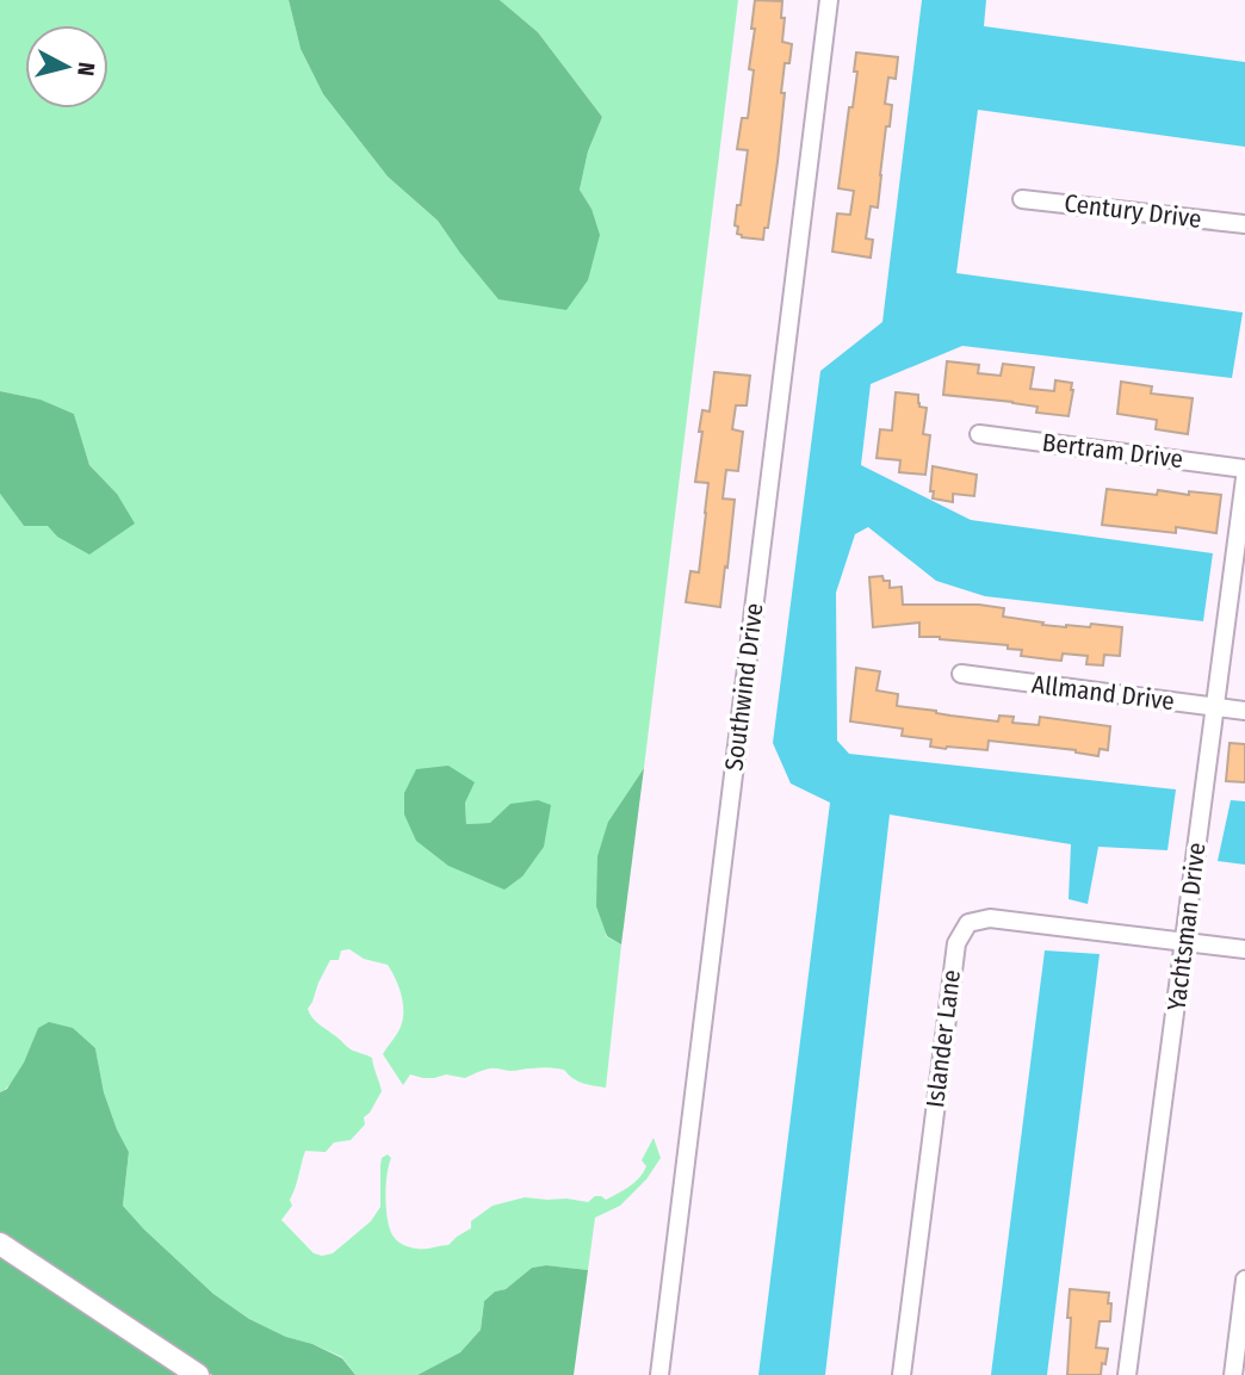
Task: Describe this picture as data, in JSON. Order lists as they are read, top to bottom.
{
  "streets": {
    "street": [
      "Century Drive",
      "Bertram Drive",
      "Southwind Drive",
      "Allmand Drive",
      "Yachtsman Drive",
      "Islander Lane"
    ]
  },
  "crossings": [
    ["Allmand Drive", "Yachtsman Drive"],
    ["Yachtsman Drive", "Islander Lane"]
  ],
  "north": "right"
}
